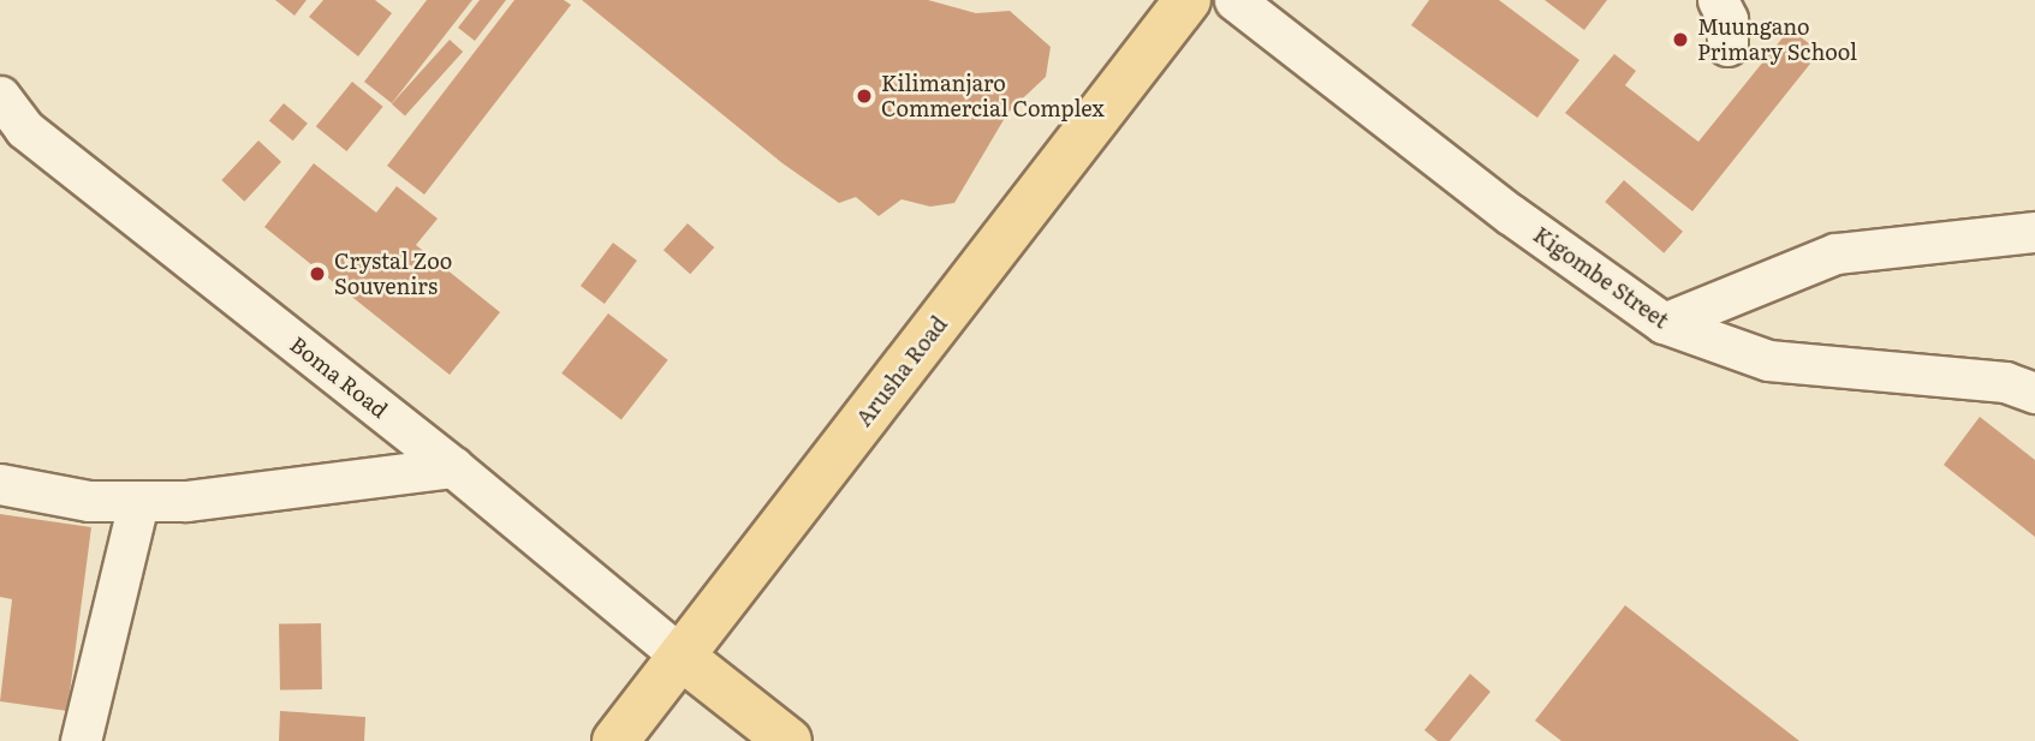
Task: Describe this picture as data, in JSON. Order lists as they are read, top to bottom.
{
  "streets": {
    "main road": ["Arusha Road"],
    "street": ["Kigombe Street", "Boma Road"]
  },
  "crossings": [
    ["Arusha Road", "Boma Road"]
  ],
  "places": ["Muungano Primary School", "Kilimanjaro Commercial Complex", "Crystal Zoo Souvenirs"]
}
